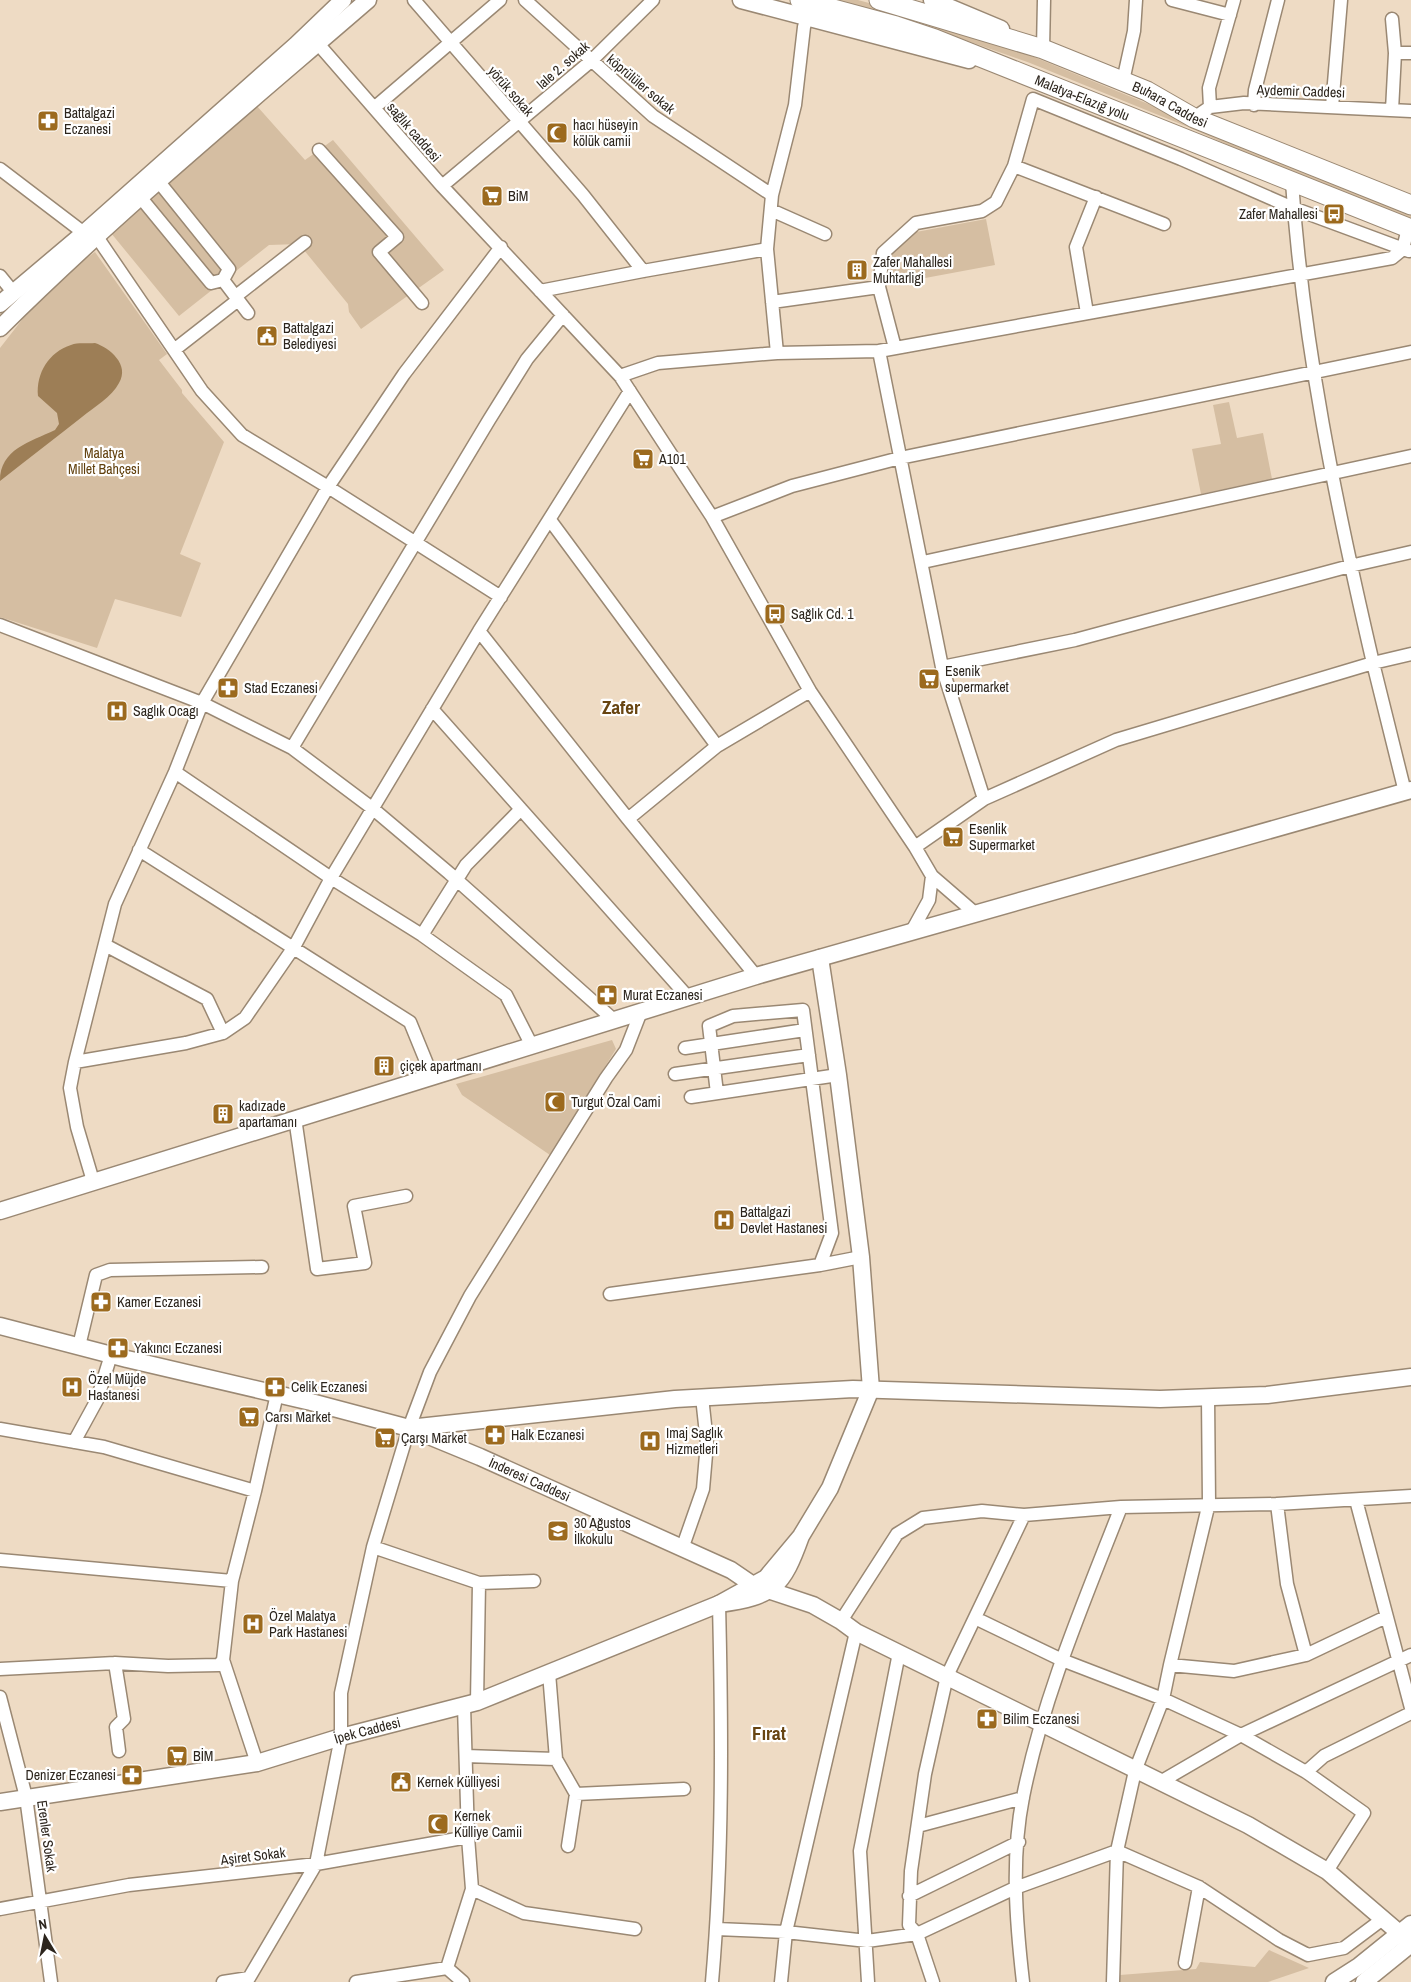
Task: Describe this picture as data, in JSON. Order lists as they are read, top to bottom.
{
  "streets": {
    "highway": ["Malatya-Elazığ yolu", "Buhara Caddesi"],
    "main road": ["İnderesi Caddesi", "İpek Caddesi"],
    "street": [
      "lale 2. sokak",
      "köprülüler sokak",
      "yörük sokak",
      "Aydemir Caddesi",
      "sağlık caddesi",
      "Erenler Sokak",
      "Aşiret Sokak"
    ]
  },
  "crossings": [
    ["lale 2. sokak", "köprülüler sokak"],
    ["lale 2. sokak", "yörük sokak"],
    ["lale 2. sokak", "sağlık caddesi"],
    ["Aydemir Caddesi", "Buhara Caddesi"],
    ["İnderesi Caddesi", "İpek Caddesi"],
    ["İpek Caddesi", "Erenler Sokak"],
    ["Erenler Sokak", "Aşiret Sokak"]
  ],
  "districts": ["Zafer", "Fırat"],
  "parks": ["Malatya Millet Bahçesi"],
  "places": {
    "pharmacy": [
      "Battalgazi Eczanesi",
      "Stad Eczanesi",
      "Murat Eczanesi",
      "Kamer Eczanesi",
      "Yakıncı Eczanesi",
      "Celik Eczanesi",
      "Halk Eczanesi",
      "Bilim Eczanesi",
      "Denizer Eczanesi"
    ],
    "mosque": ["hacı hüseyin kölük camii", "Turgut Özal Cami", "Kernek Külliye Camii"],
    "supermarket": [
      "BiM",
      "A101",
      "Esenik supermarket",
      "Esenlik Supermarket",
      "Carsı Market",
      "Çarşı Market",
      "BİM"
    ],
    "bus stop": ["Zafer Mahallesi", "Sağlık Cd. 1"],
    "building": ["Zafer Mahallesi Muhtarligi", "çiçek apartmanı", "kadızade apartamanı"],
    "public building": ["Battalgazi Belediyesi", "Kernek Külliyesi"],
    "hospital": [
      "Saglık Ocagı",
      "Battalgazi Devlet Hastanesi",
      "Özel Müjde Hastanesi",
      "Imaj Saglık Hizmetleri",
      "Özel Malatya Park Hastanesi"
    ],
    "school or university": ["30 Ağustos İlkokulu"]
  },
  "north": "top"
}
